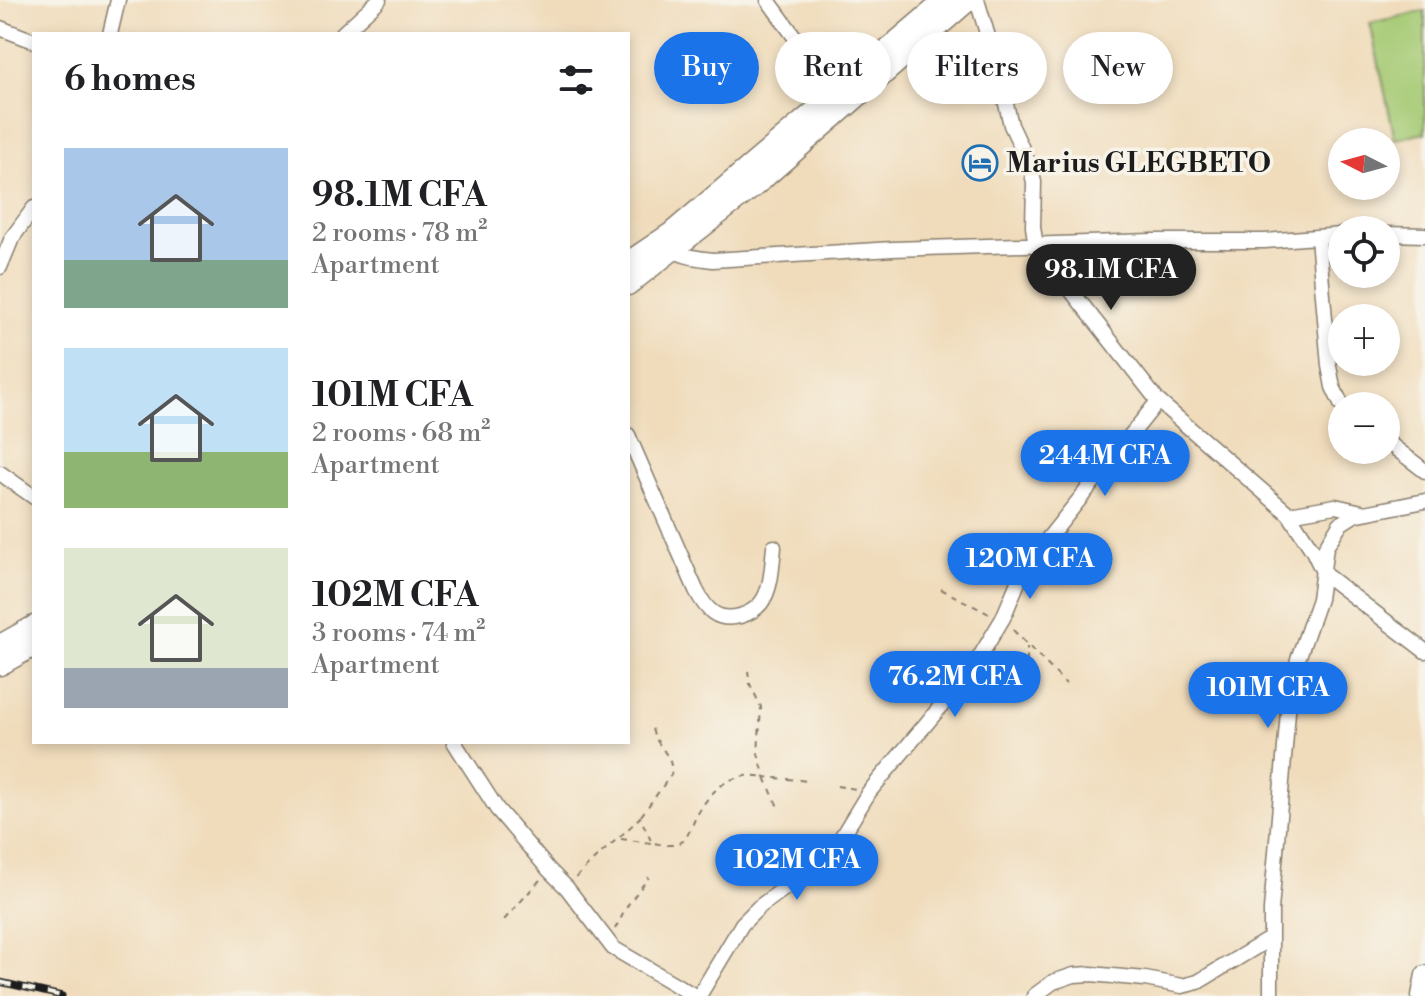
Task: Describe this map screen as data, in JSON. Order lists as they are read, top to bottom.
{
  "places": {
    "hotel": ["Marius GLEGBETO"]
  },
  "north": "left",
  "page": {
    "chip": [
      "Buy",
      "Rent",
      "Filters",
      "New"
    ],
    "heading": "6 homes",
    "map_buttons": ["+", "−"],
    "list": [
      {
        "name": "98.1M CFA",
        "note": "2 rooms · 78 m² · Apartment"
      },
      {
        "name": "101M CFA",
        "note": "2 rooms · 68 m² · Apartment"
      },
      {
        "name": "102M CFA",
        "note": "3 rooms · 74 m² · Apartment"
      }
    ],
    "price": [
      "98.1M CFA",
      "244M CFA",
      "120M CFA",
      "76.2M CFA",
      "101M CFA",
      "102M CFA"
    ]
  }
}
